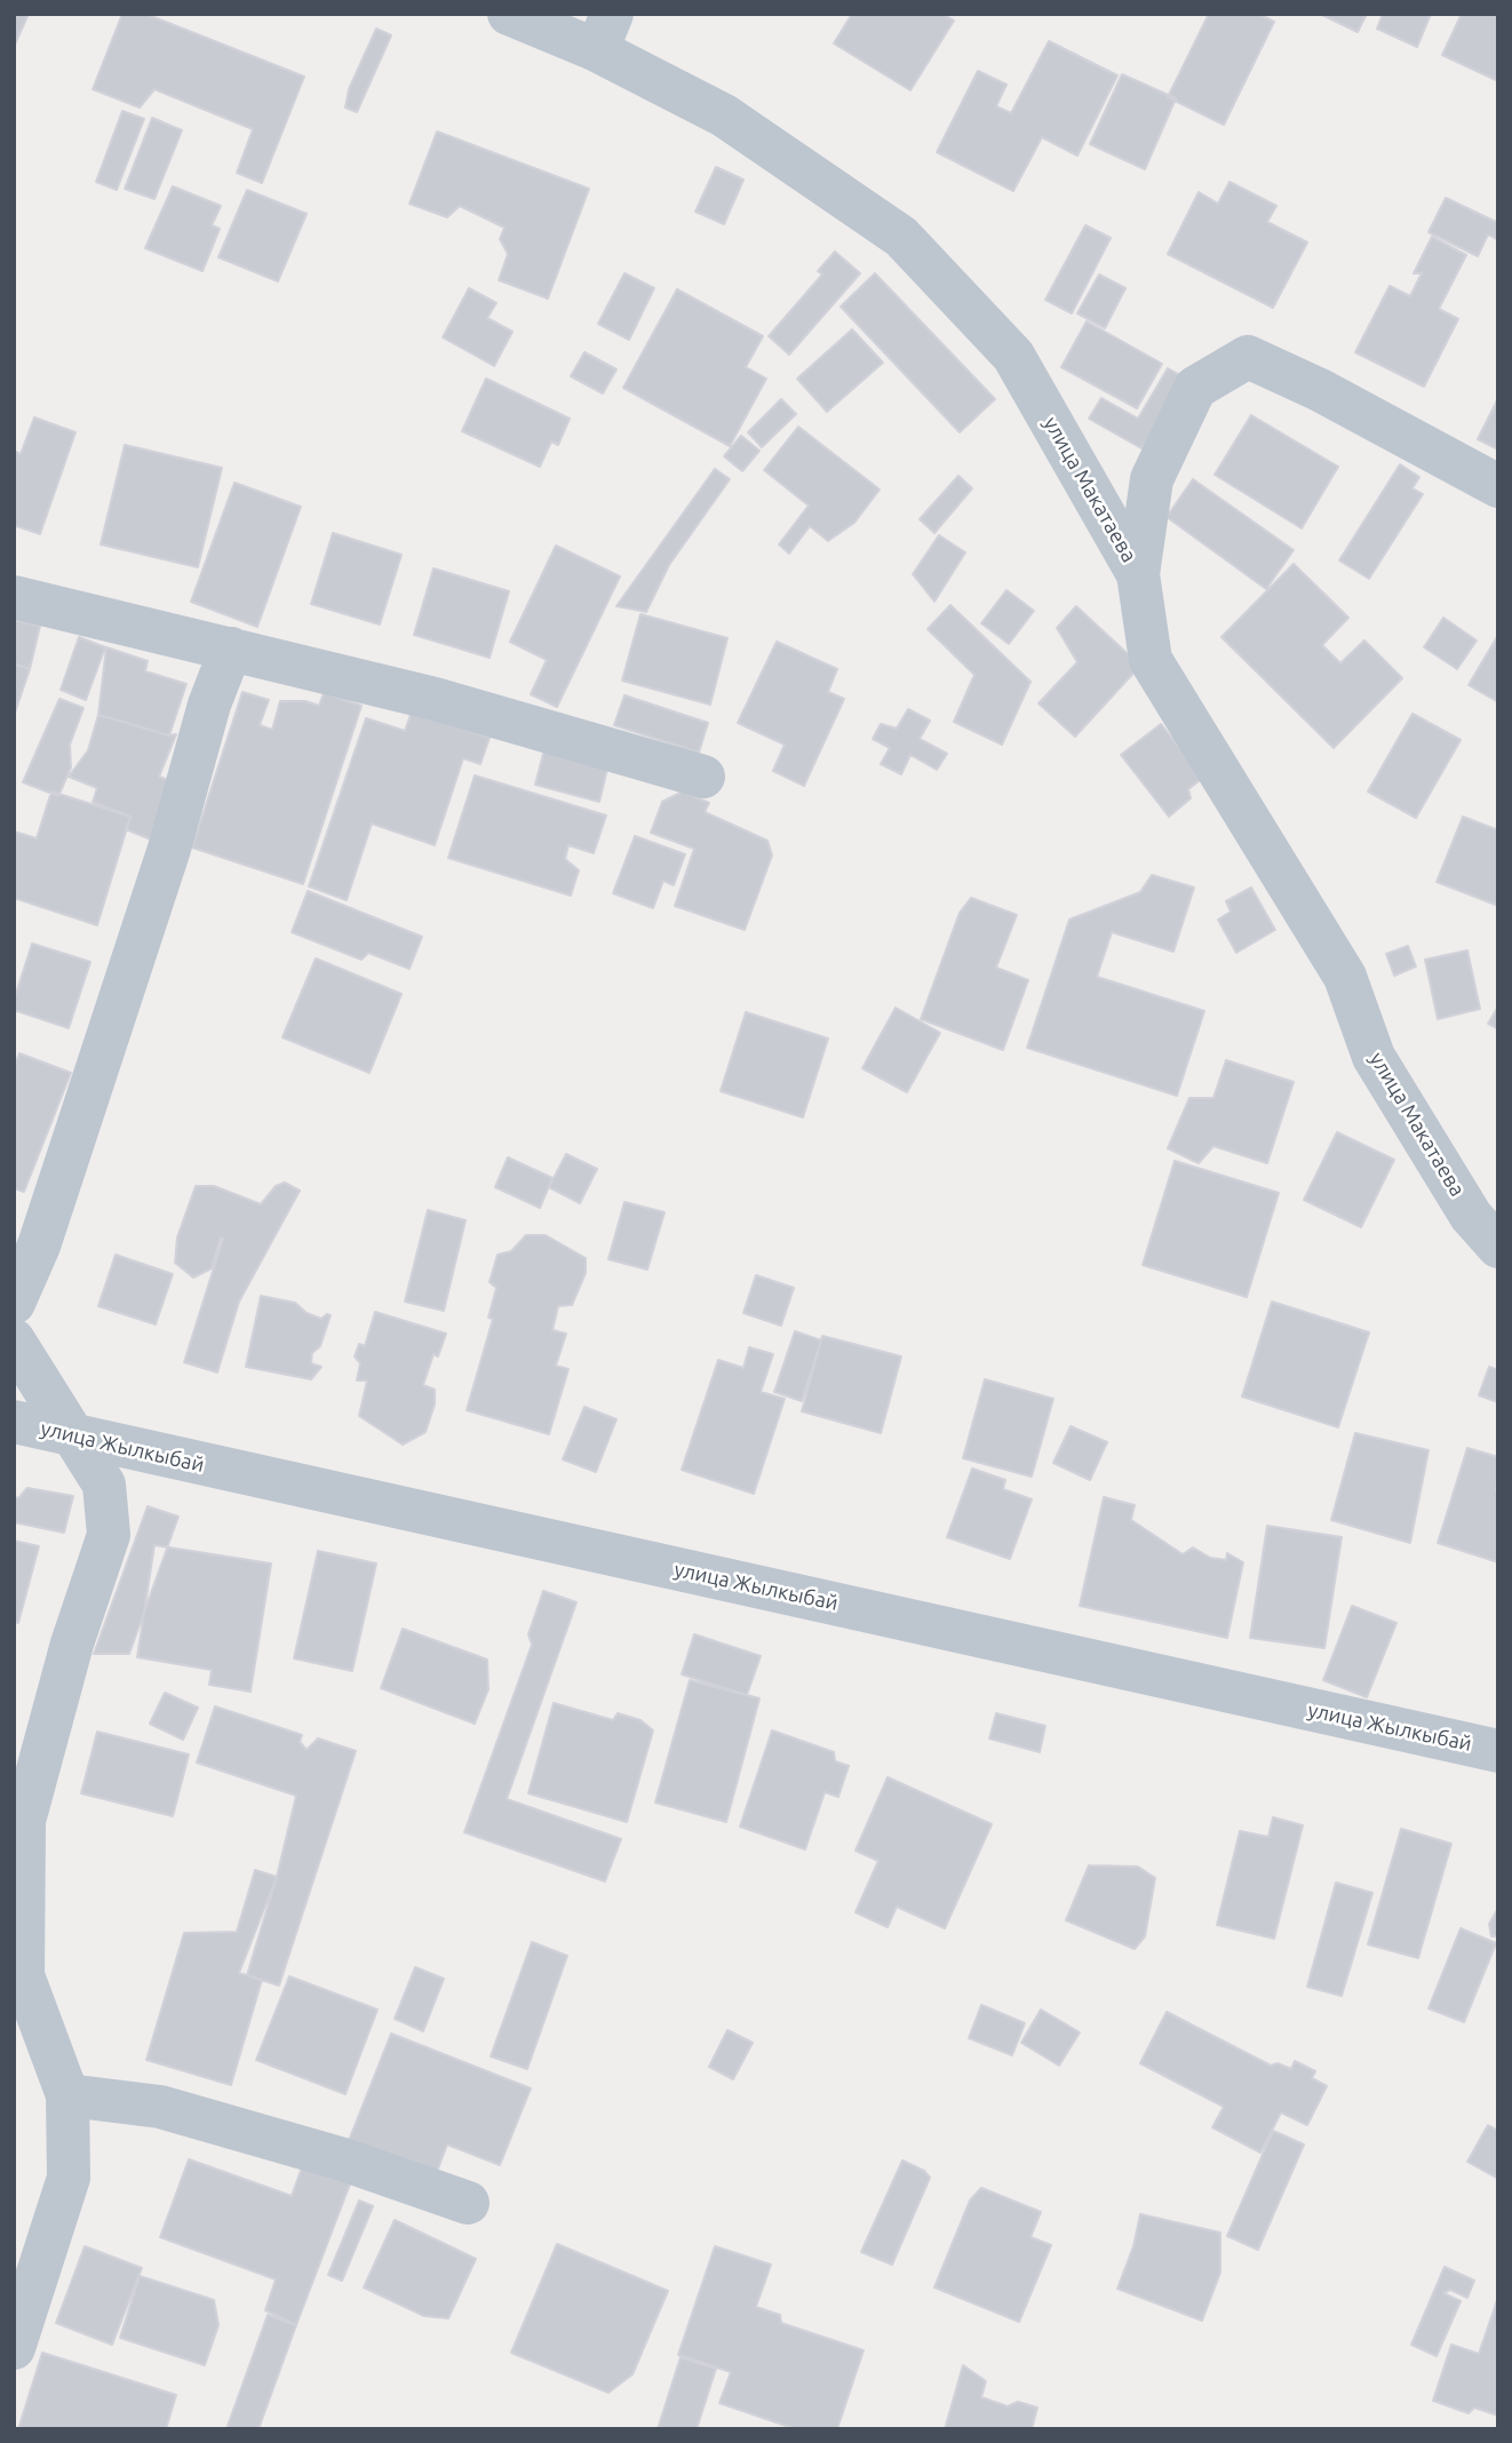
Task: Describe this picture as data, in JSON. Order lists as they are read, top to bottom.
{
  "streets": {
    "street": ["улица Макатаева", "улица Жылкыбай"]
  }
}
